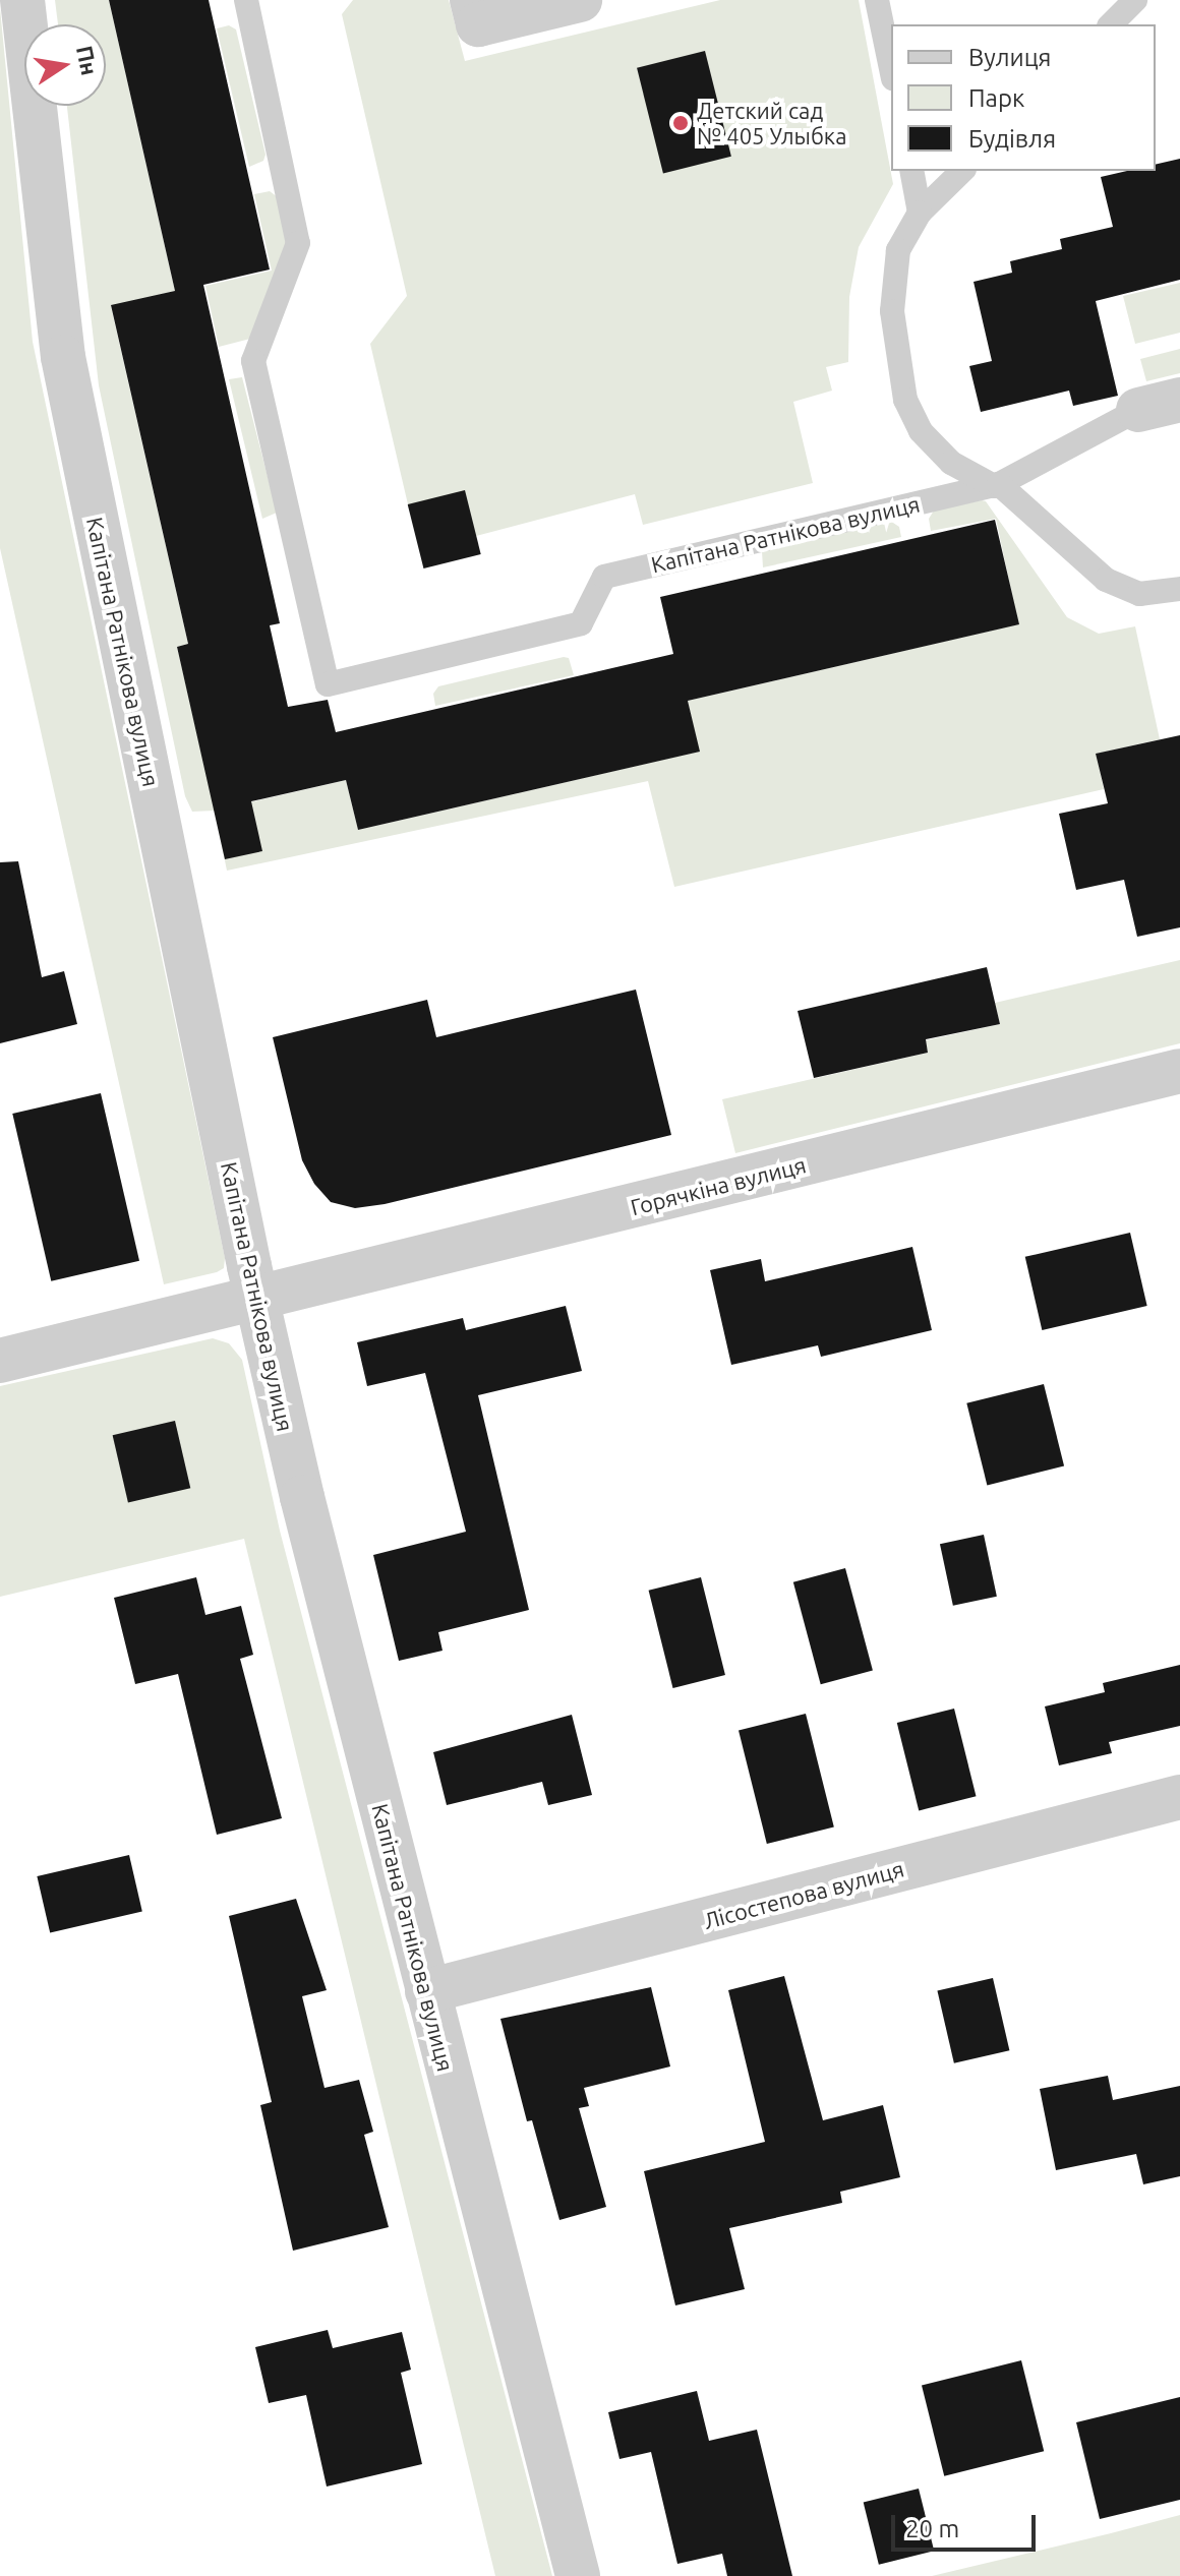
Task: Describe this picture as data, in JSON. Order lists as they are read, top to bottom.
{
  "streets": {
    "street": ["Капітана Ратнікова вулиця", "Горячкіна вулиця", "Лісостепова вулиця"]
  },
  "crossings": [
    ["Капітана Ратнікова вулиця", "Горячкіна вулиця"],
    ["Капітана Ратнікова вулиця", "Лісостепова вулиця"]
  ],
  "places": ["Детский сад № 405 Улыбка"],
  "legend": ["Вулиця", "Парк", "Будівля"],
  "scale_bar": "20 m",
  "north": "right"
}
